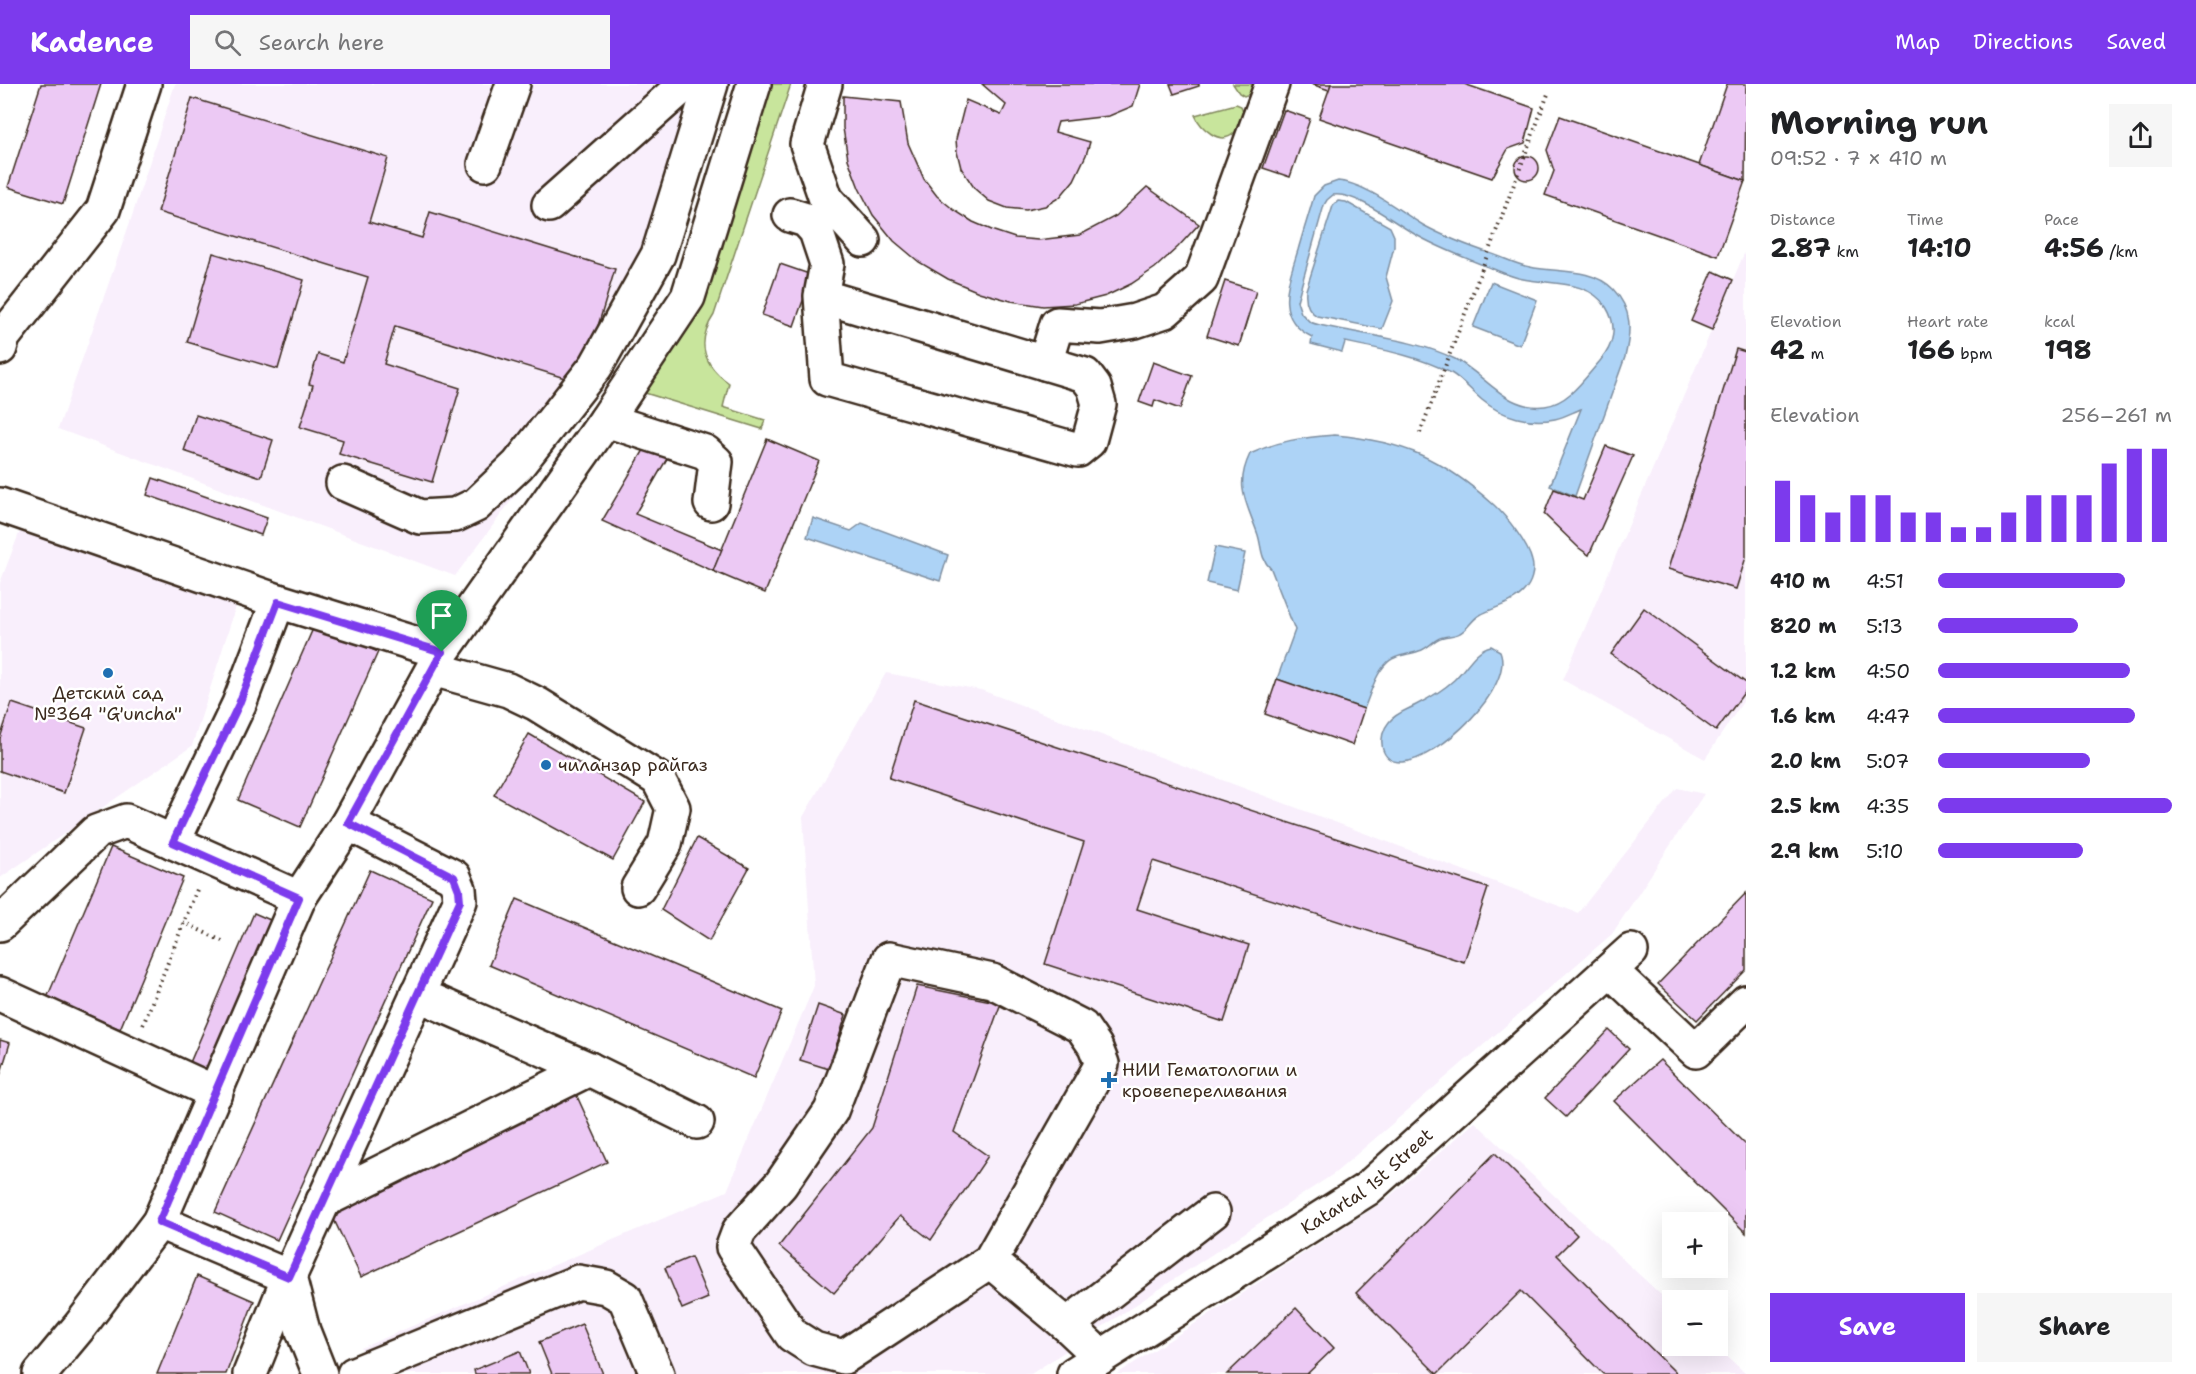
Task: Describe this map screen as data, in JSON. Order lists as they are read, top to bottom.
{
  "streets": {
    "street": ["Katartal 1st Street"]
  },
  "places": {
    "other": ["Детский сад №364 \"G'uncha\"", "чиланзар райгаз"],
    "health": ["НИИ Гематологии и кровепереливания"]
  },
  "page": {
    "header": "Kadence",
    "search": "Search here",
    "nav": ["Map", "Directions", "Saved"],
    "heading": ["Morning run", "09:52 · 7 × 410 m"],
    "stats": [
      ["Distance", "2.87 km"],
      ["Time", "14:10"],
      ["Pace", "4:56 /km"],
      ["Elevation", "42 m"],
      ["Heart rate", "166 bpm"],
      ["kcal", "198"]
    ],
    "chart": ["Elevation", "256–261 m"],
    "list": [
      {
        "name": "410 m",
        "note": "4:51"
      },
      {
        "name": "820 m",
        "note": "5:13"
      },
      {
        "name": "1.2 km",
        "note": "4:50"
      },
      {
        "name": "1.6 km",
        "note": "4:47"
      },
      {
        "name": "2.0 km",
        "note": "5:07"
      },
      {
        "name": "2.5 km",
        "note": "4:35"
      },
      {
        "name": "2.9 km",
        "note": "5:10"
      }
    ],
    "map_buttons": ["+", "−"],
    "buttons": ["Save", "Share"]
  }
}
